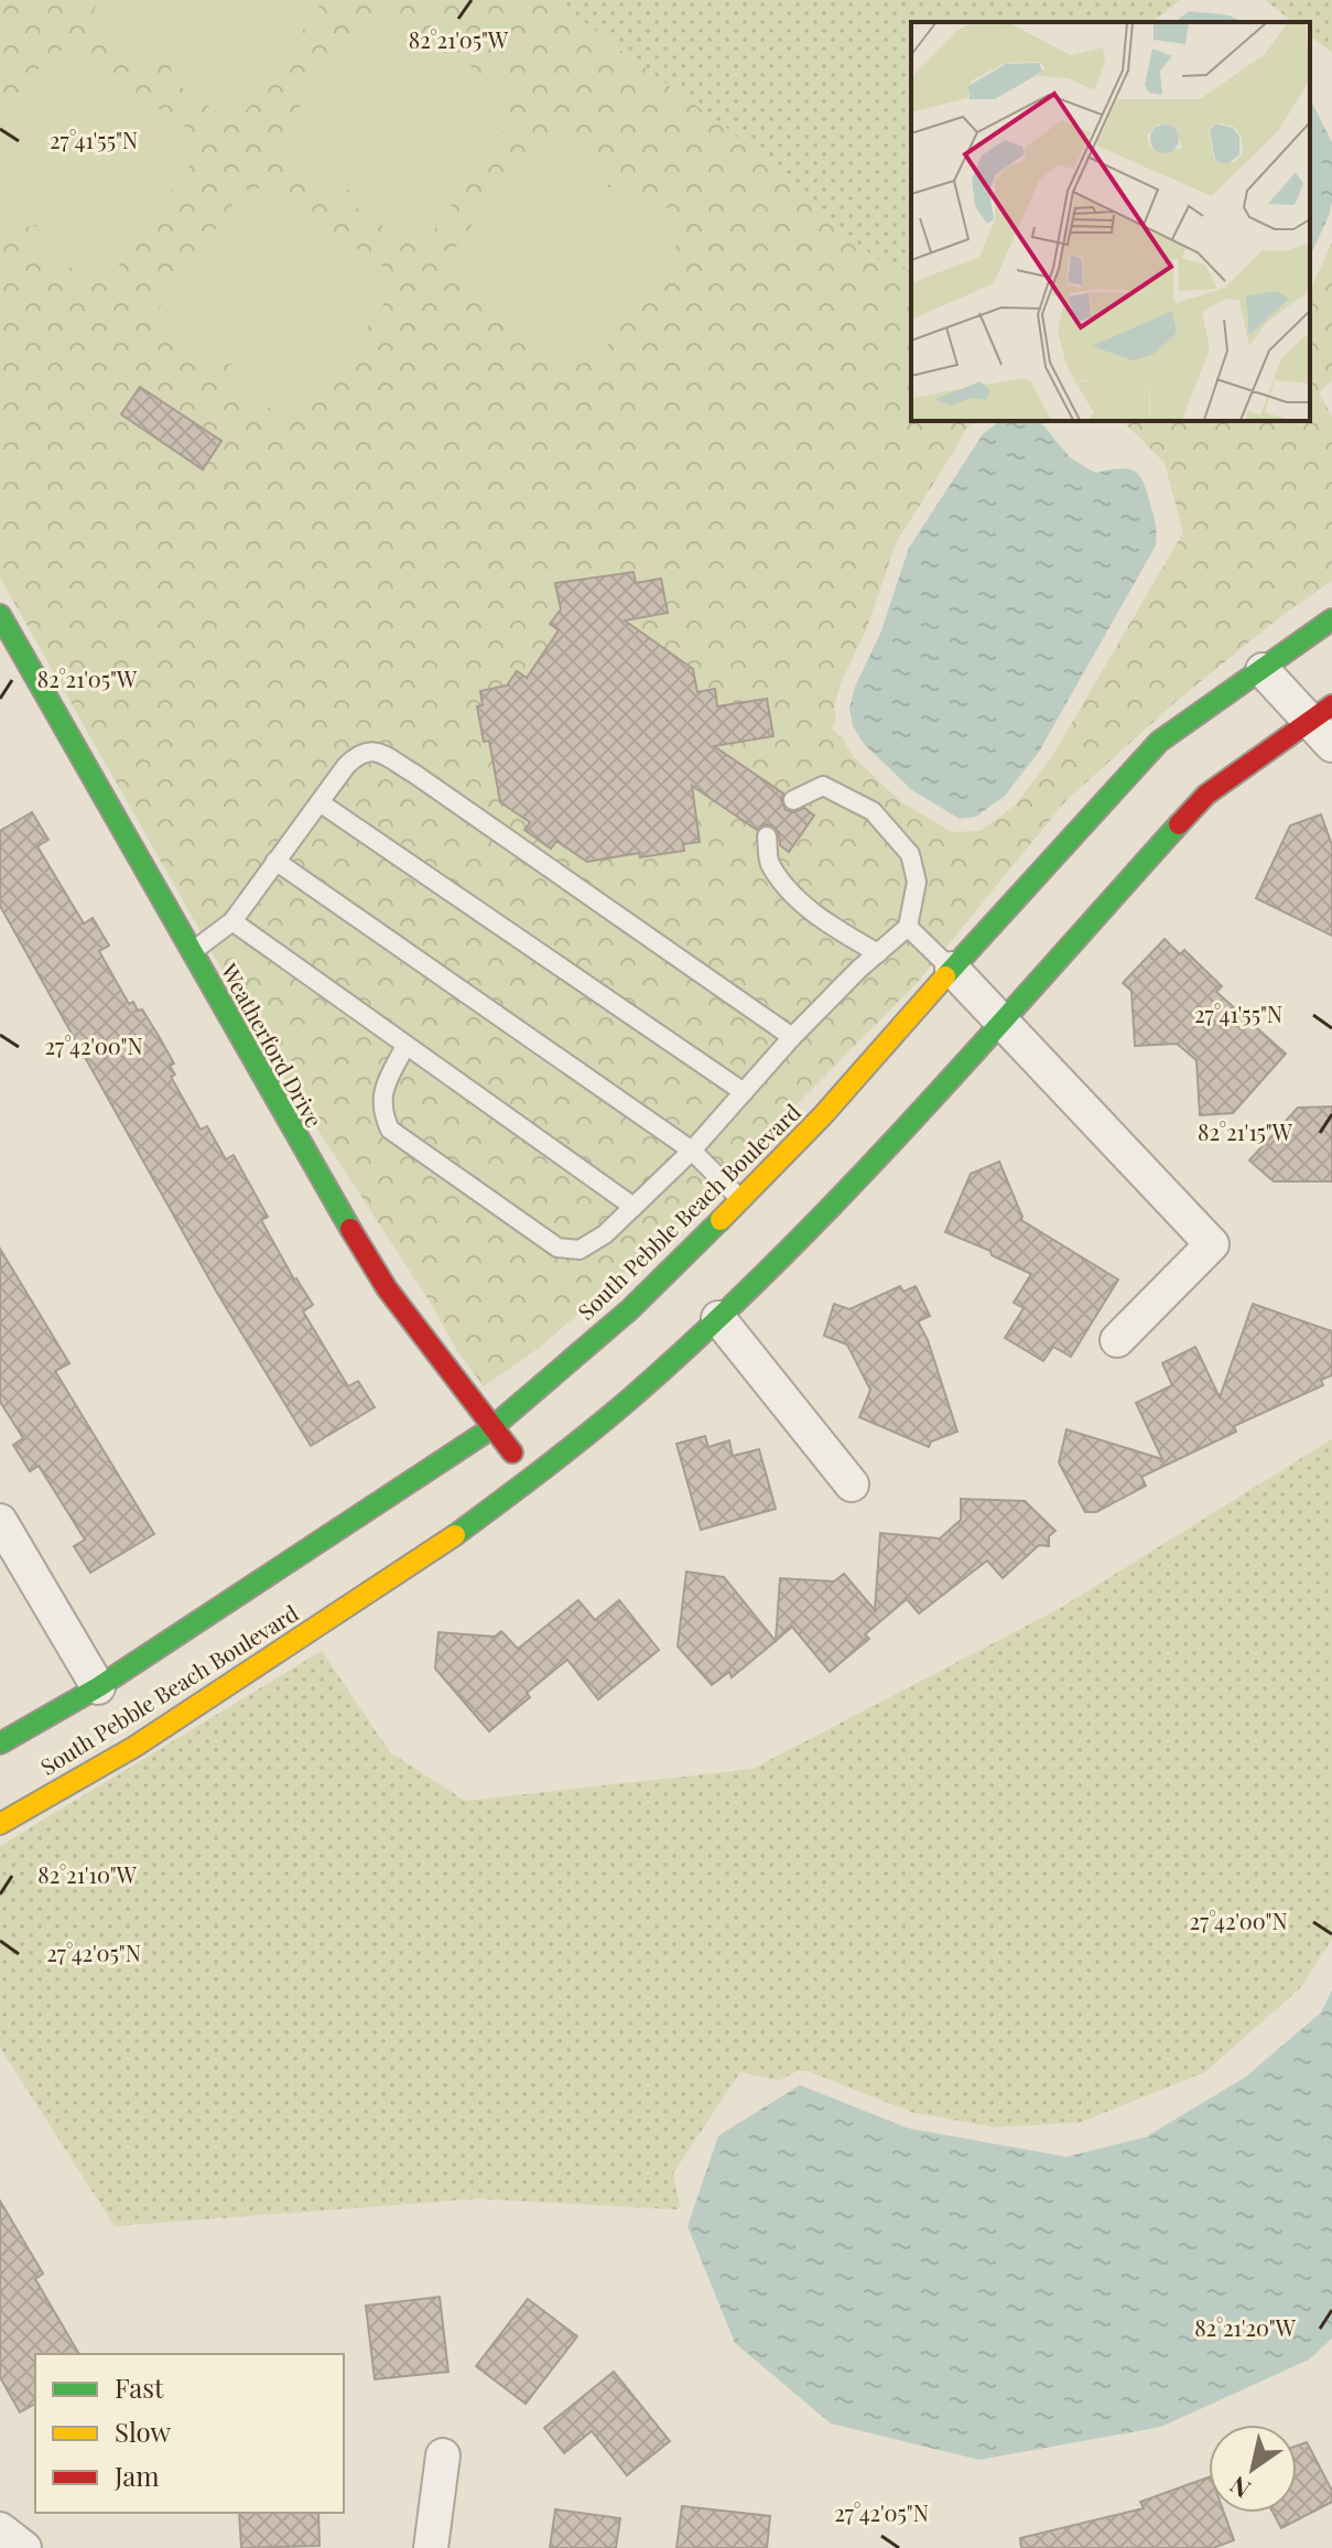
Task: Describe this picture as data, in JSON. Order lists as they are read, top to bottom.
{
  "streets": {
    "street": ["Weatherford Drive", "South Pebble Beach Boulevard"]
  },
  "crossings": [
    ["Weatherford Drive", "South Pebble Beach Boulevard"]
  ],
  "legend": ["Fast", "Slow", "Jam"],
  "north": "bottom left",
  "coordinates": [
    "82°21'05\"W",
    "27°41'55\"N",
    "27°42'00\"N",
    "82°21'15\"W",
    "82°21'10\"W",
    "27°42'05\"N",
    "82°21'20\"W"
  ]
}
